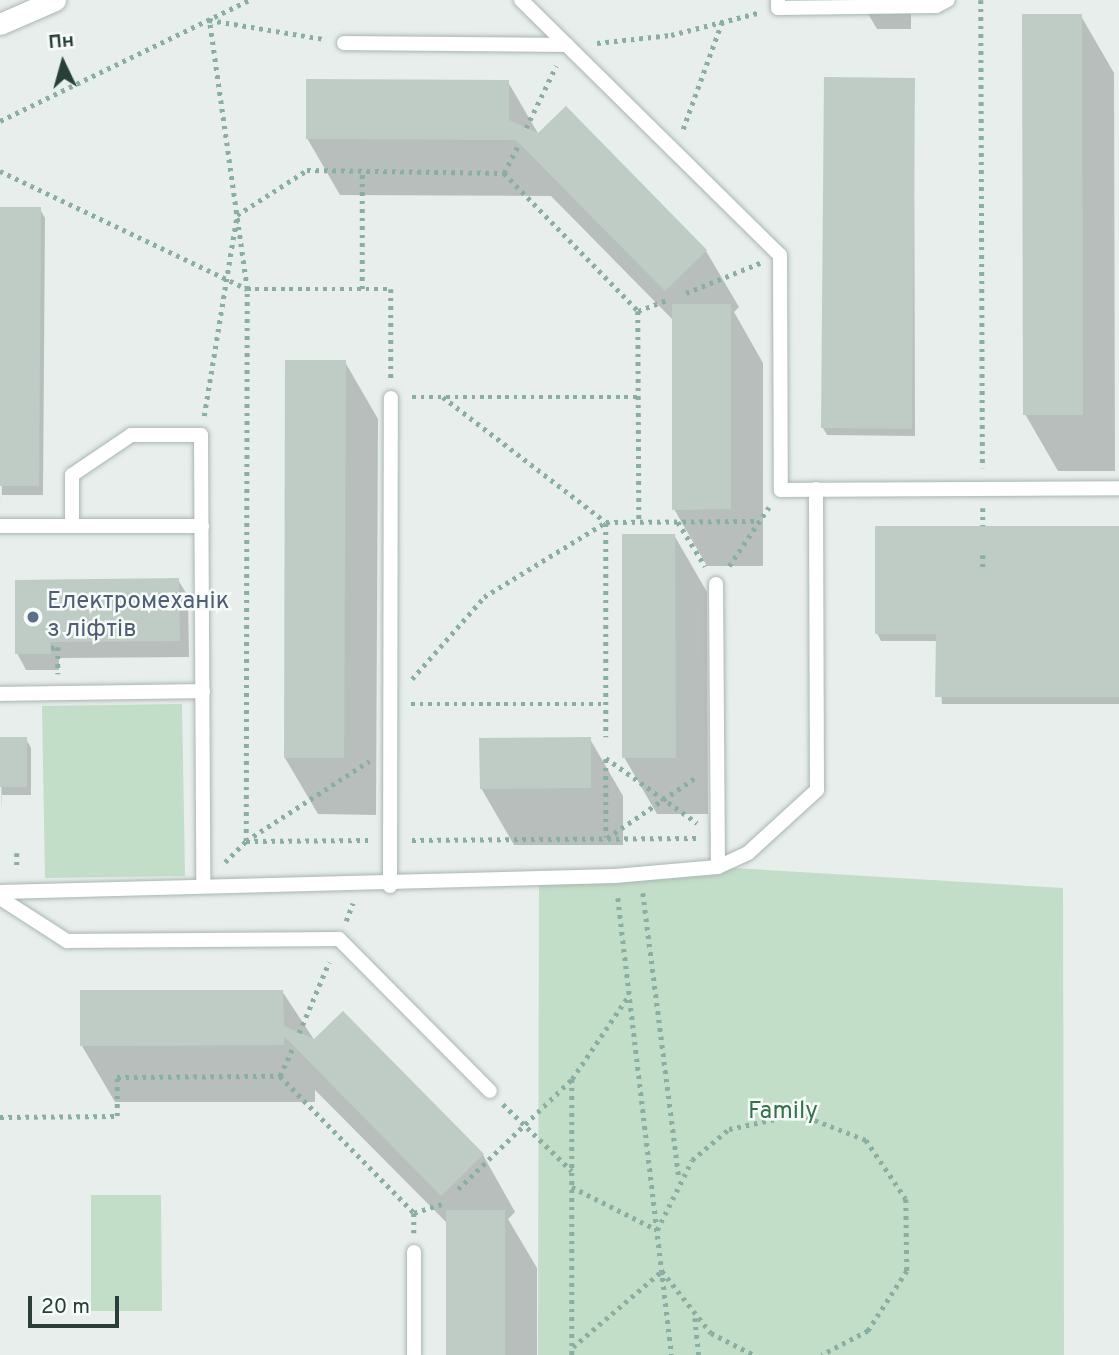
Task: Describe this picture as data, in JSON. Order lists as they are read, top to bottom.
{
  "parks": ["Family"],
  "places": ["Електромеханік з ліфтів"],
  "scale_bar": "20 m",
  "north": "top"
}
